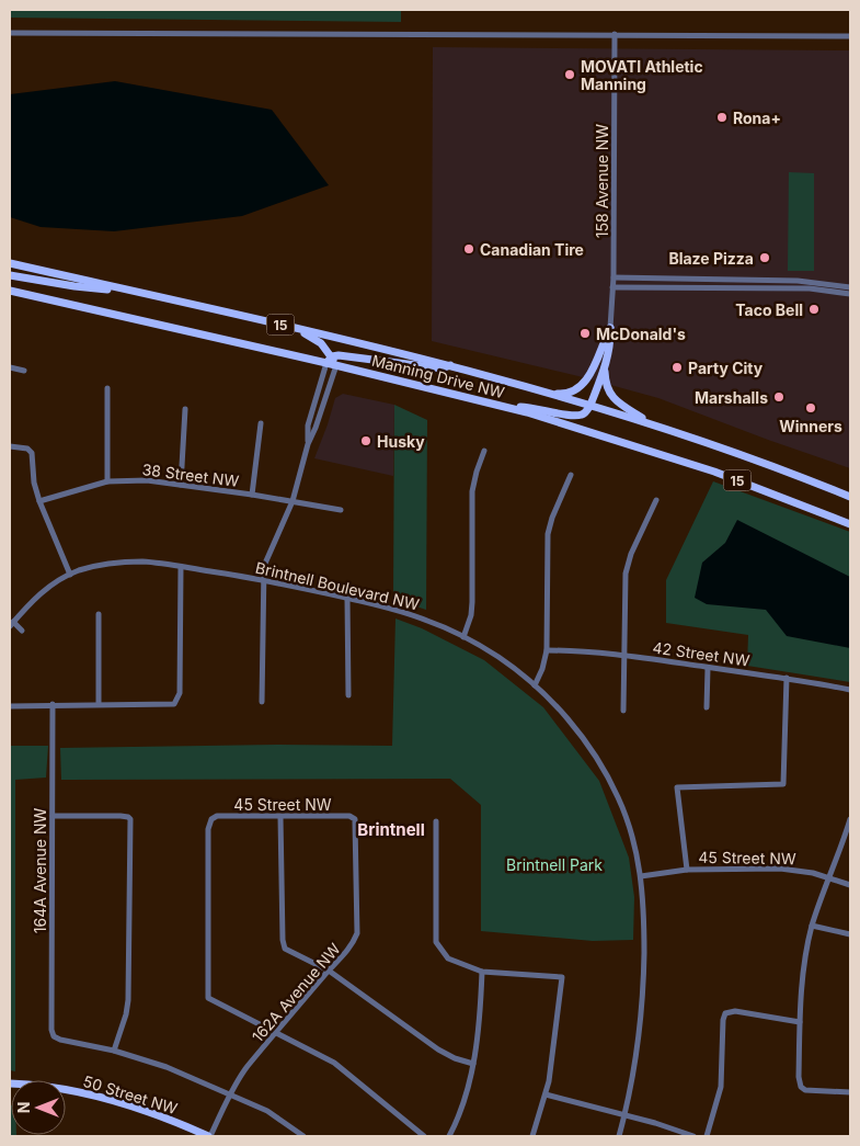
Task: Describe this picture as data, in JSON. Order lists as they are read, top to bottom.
{
  "streets": {
    "main road": ["15", "Manning Drive NW", "50 Street NW"],
    "street": [
      "158 Avenue NW",
      "38 Street NW",
      "Brintnell Boulevard NW",
      "42 Street NW",
      "45 Street NW",
      "164A Avenue NW",
      "162A Avenue NW"
    ]
  },
  "crossings": [
    ["Brintnell Boulevard NW", "45 Street NW"],
    ["45 Street NW", "162A Avenue NW"],
    ["162A Avenue NW", "50 Street NW"]
  ],
  "districts": ["Brintnell"],
  "parks": ["Brintnell Park"],
  "places": [
    "MOVATI Athletic Manning",
    "Rona+",
    "Canadian Tire",
    "Blaze Pizza",
    "Taco Bell",
    "McDonald's",
    "Party City",
    "Marshalls",
    "Winners",
    "Husky"
  ],
  "north": "left"
}
